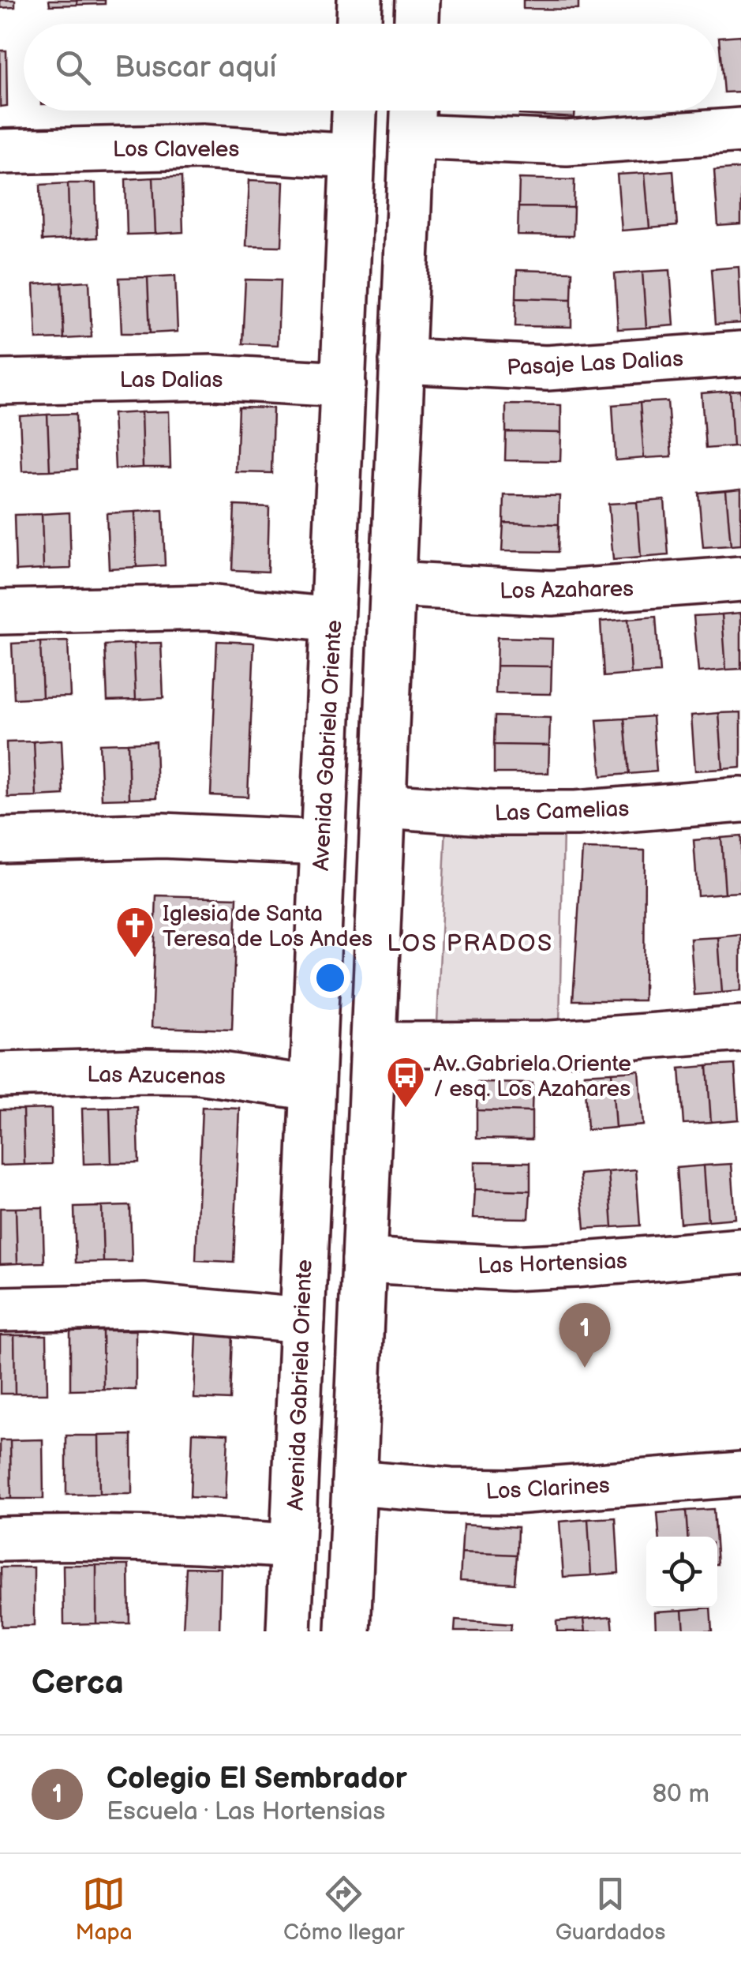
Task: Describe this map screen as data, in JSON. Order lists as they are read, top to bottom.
{
  "streets": {
    "street": [
      "Los Claveles",
      "Pasaje Las Dalias",
      "Las Dalias",
      "Los Azahares",
      "Avenida Gabriela Oriente",
      "Las Camelias",
      "Las Azucenas",
      "Las Hortensias",
      "Los Clarines"
    ]
  },
  "crossings": [
    ["Los Claveles", "Avenida Gabriela Oriente"],
    ["Las Dalias", "Avenida Gabriela Oriente"],
    ["Avenida Gabriela Oriente", "Las Azucenas"]
  ],
  "districts": ["LOS PRADOS"],
  "places": {
    "church": ["Iglesia de Santa Teresa de Los Andes"],
    "bus stop": ["Av. Gabriela Oriente / esq. Los Azahares"]
  },
  "page": {
    "search": "Buscar aquí",
    "pins": "1",
    "heading": "Cerca",
    "list": [
      {
        "mark": "1",
        "name": "Colegio El Sembrador",
        "note": "Escuela · Las Hortensias",
        "value": "80 m"
      }
    ],
    "nav": ["Mapa", "Cómo llegar", "Guardados"]
  }
}
